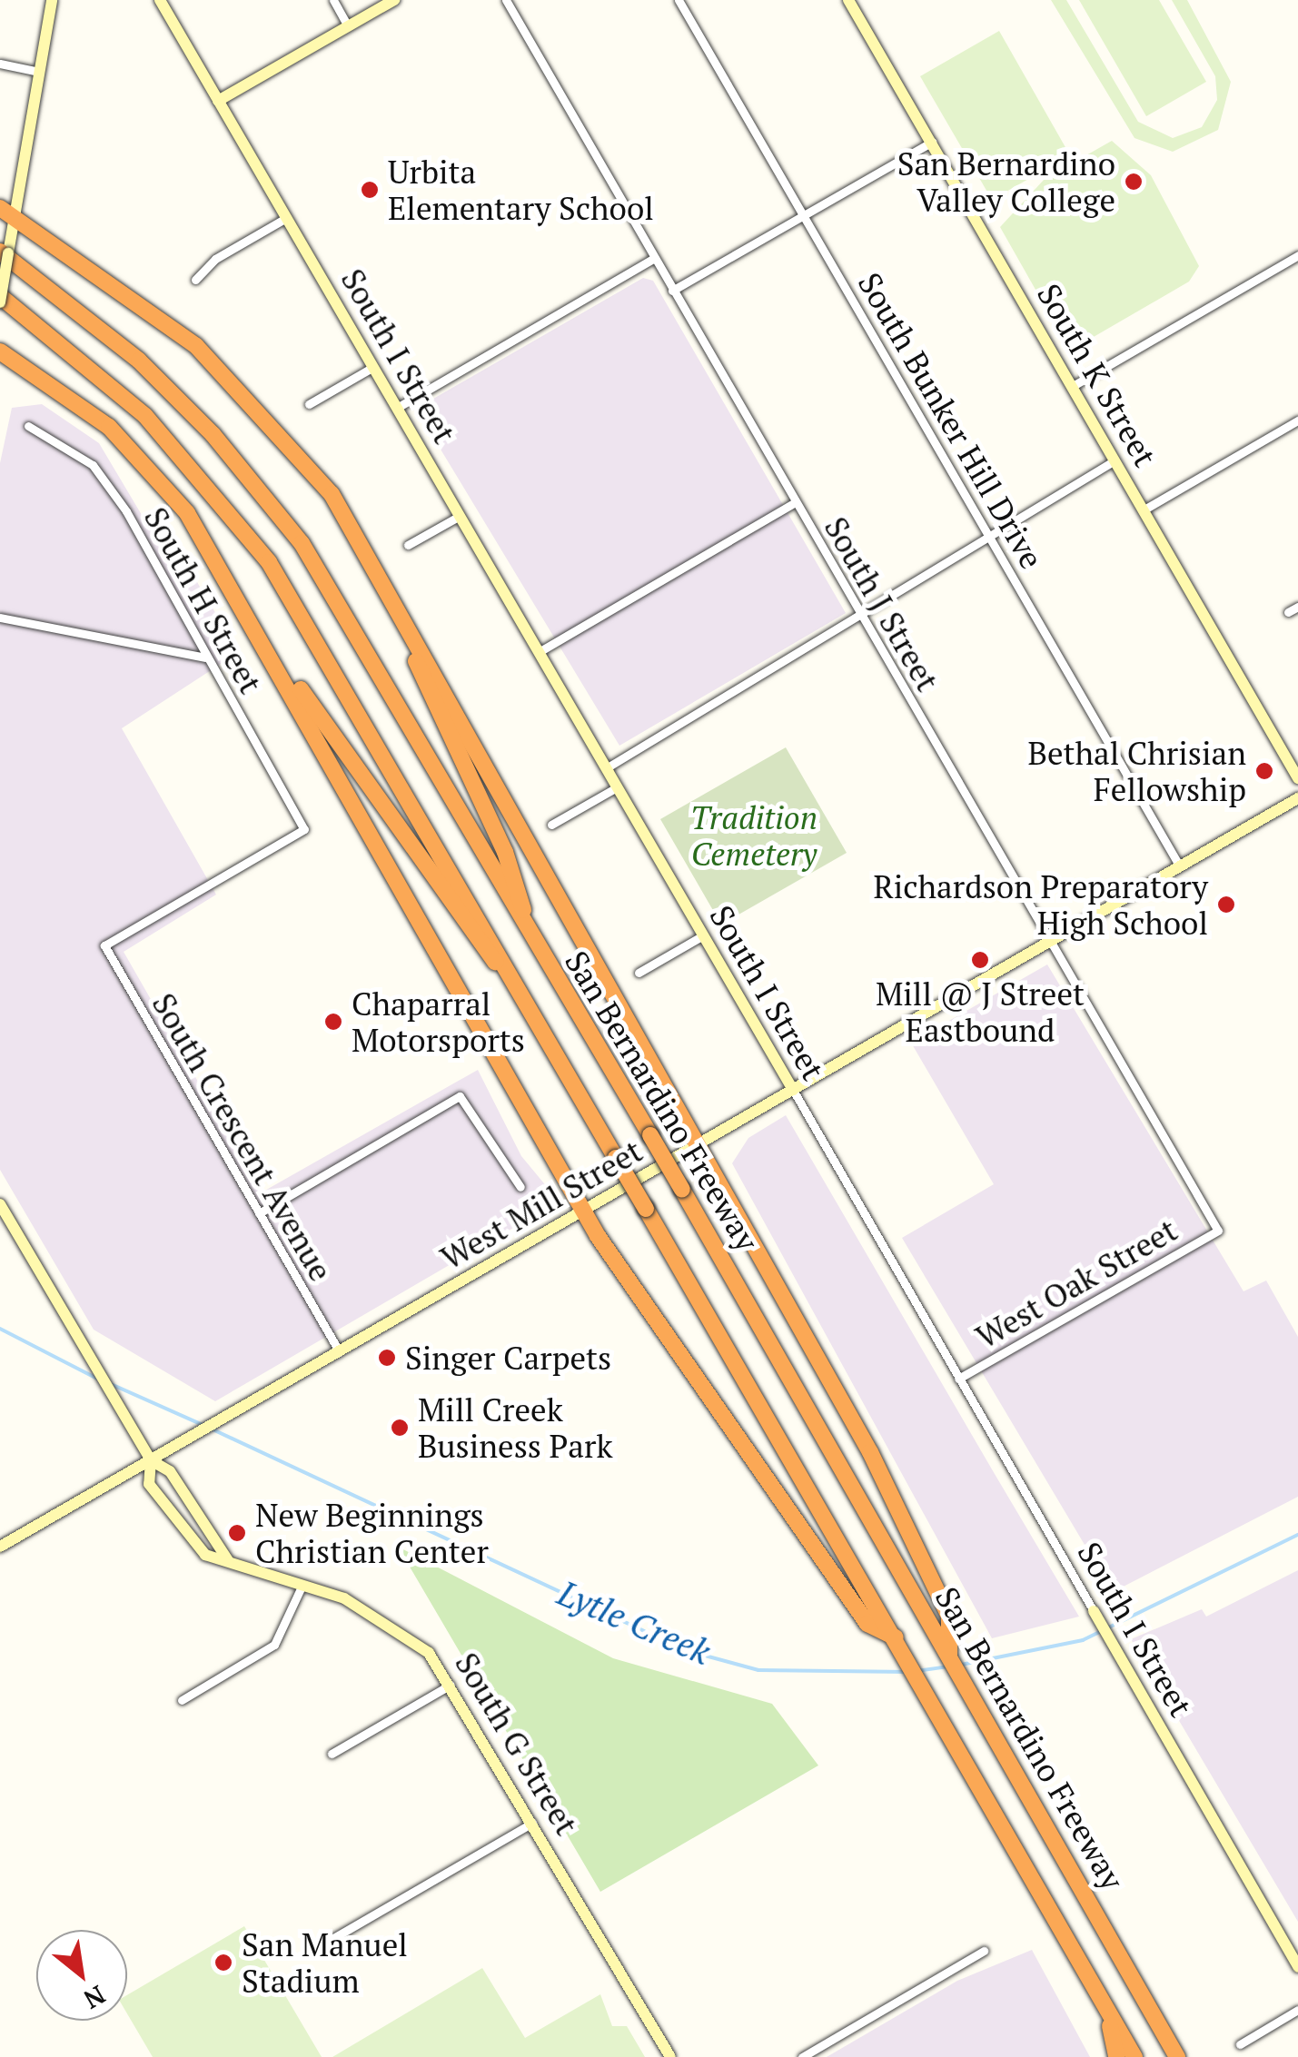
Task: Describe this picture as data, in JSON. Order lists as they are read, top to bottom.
{
  "streets": {
    "highway": ["San Bernardino Freeway"],
    "street": [
      "South I Street",
      "South K Street",
      "South Bunker Hill Drive",
      "South H Street",
      "South J Street",
      "South Crescent Avenue",
      "West Mill Street",
      "West Oak Street",
      "South G Street"
    ]
  },
  "crossings": [
    ["South I Street", "West Mill Street"],
    ["South I Street", "West Oak Street"],
    ["South Bunker Hill Drive", "West Mill Street"],
    ["South H Street", "South Crescent Avenue"],
    ["South J Street", "West Mill Street"],
    ["South J Street", "West Oak Street"],
    ["South Crescent Avenue", "West Mill Street"],
    ["West Mill Street", "South G Street"]
  ],
  "water": ["Lytle Creek"],
  "parks": ["Tradition Cemetery"],
  "places": [
    "San Bernardino Valley College",
    "Urbita Elementary School",
    "Bethal Chrisian Fellowship",
    "Richardson Preparatory High School",
    "Mill @ J Street Eastbound",
    "Chaparral Motorsports",
    "Singer Carpets",
    "Mill Creek Business Park",
    "New Beginnings Christian Center",
    "San Manuel Stadium"
  ],
  "north": "bottom right"
}
